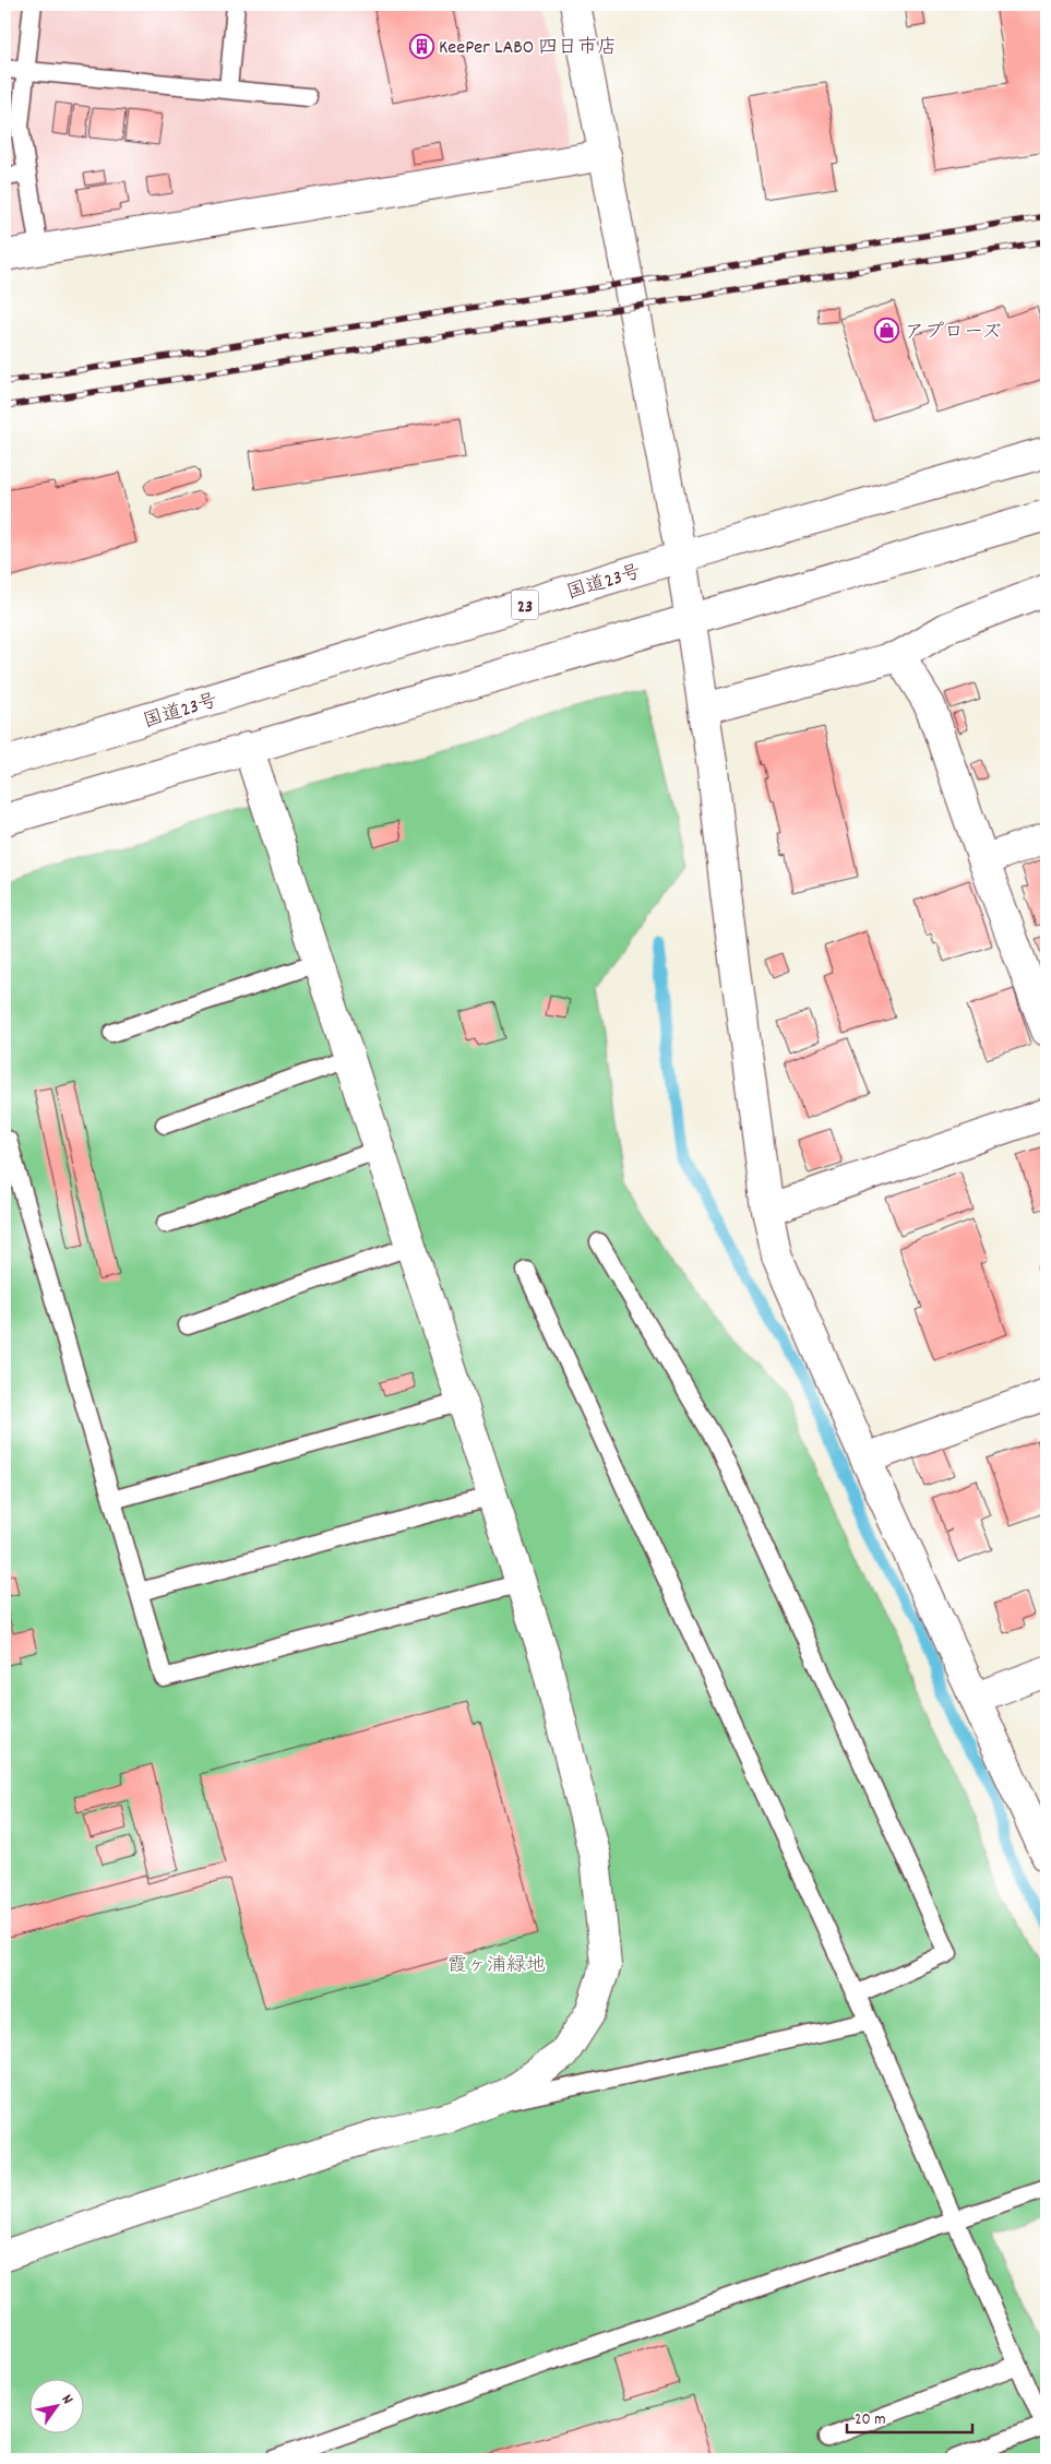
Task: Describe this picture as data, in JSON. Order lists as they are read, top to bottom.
{
  "streets": {
    "main road": ["国道23号", "23"]
  },
  "parks": ["霞ヶ浦緑地"],
  "places": {
    "building": ["KeePer LABO 四日市店"],
    "shop": ["アプローズ"]
  },
  "scale_bar": "20 m",
  "north": "top right"
}
